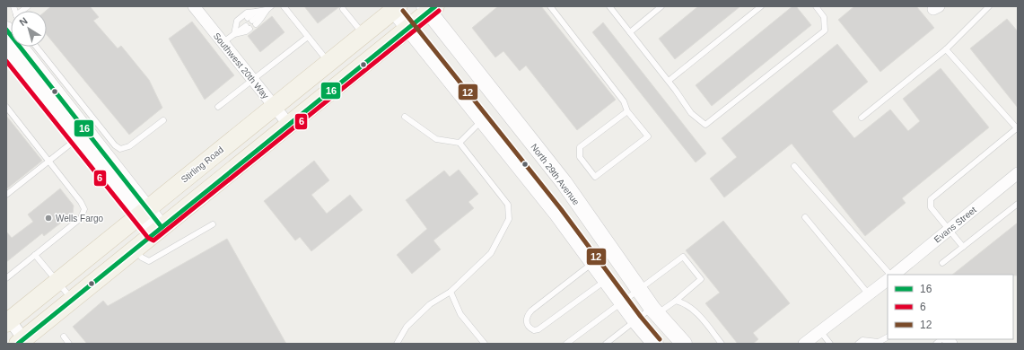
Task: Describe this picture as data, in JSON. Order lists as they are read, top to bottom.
{
  "streets": {
    "main road": ["Stirling Road"],
    "street": ["Southwest 20th Way", "North 29th Avenue", "Evans Street"]
  },
  "crossings": [
    ["Southwest 20th Way", "Stirling Road"]
  ],
  "places": ["Wells Fargo"],
  "lines": ["transit line 16", "transit line 6", "transit line 12"],
  "legend": ["16", "6", "12"],
  "north": "top left"
}
